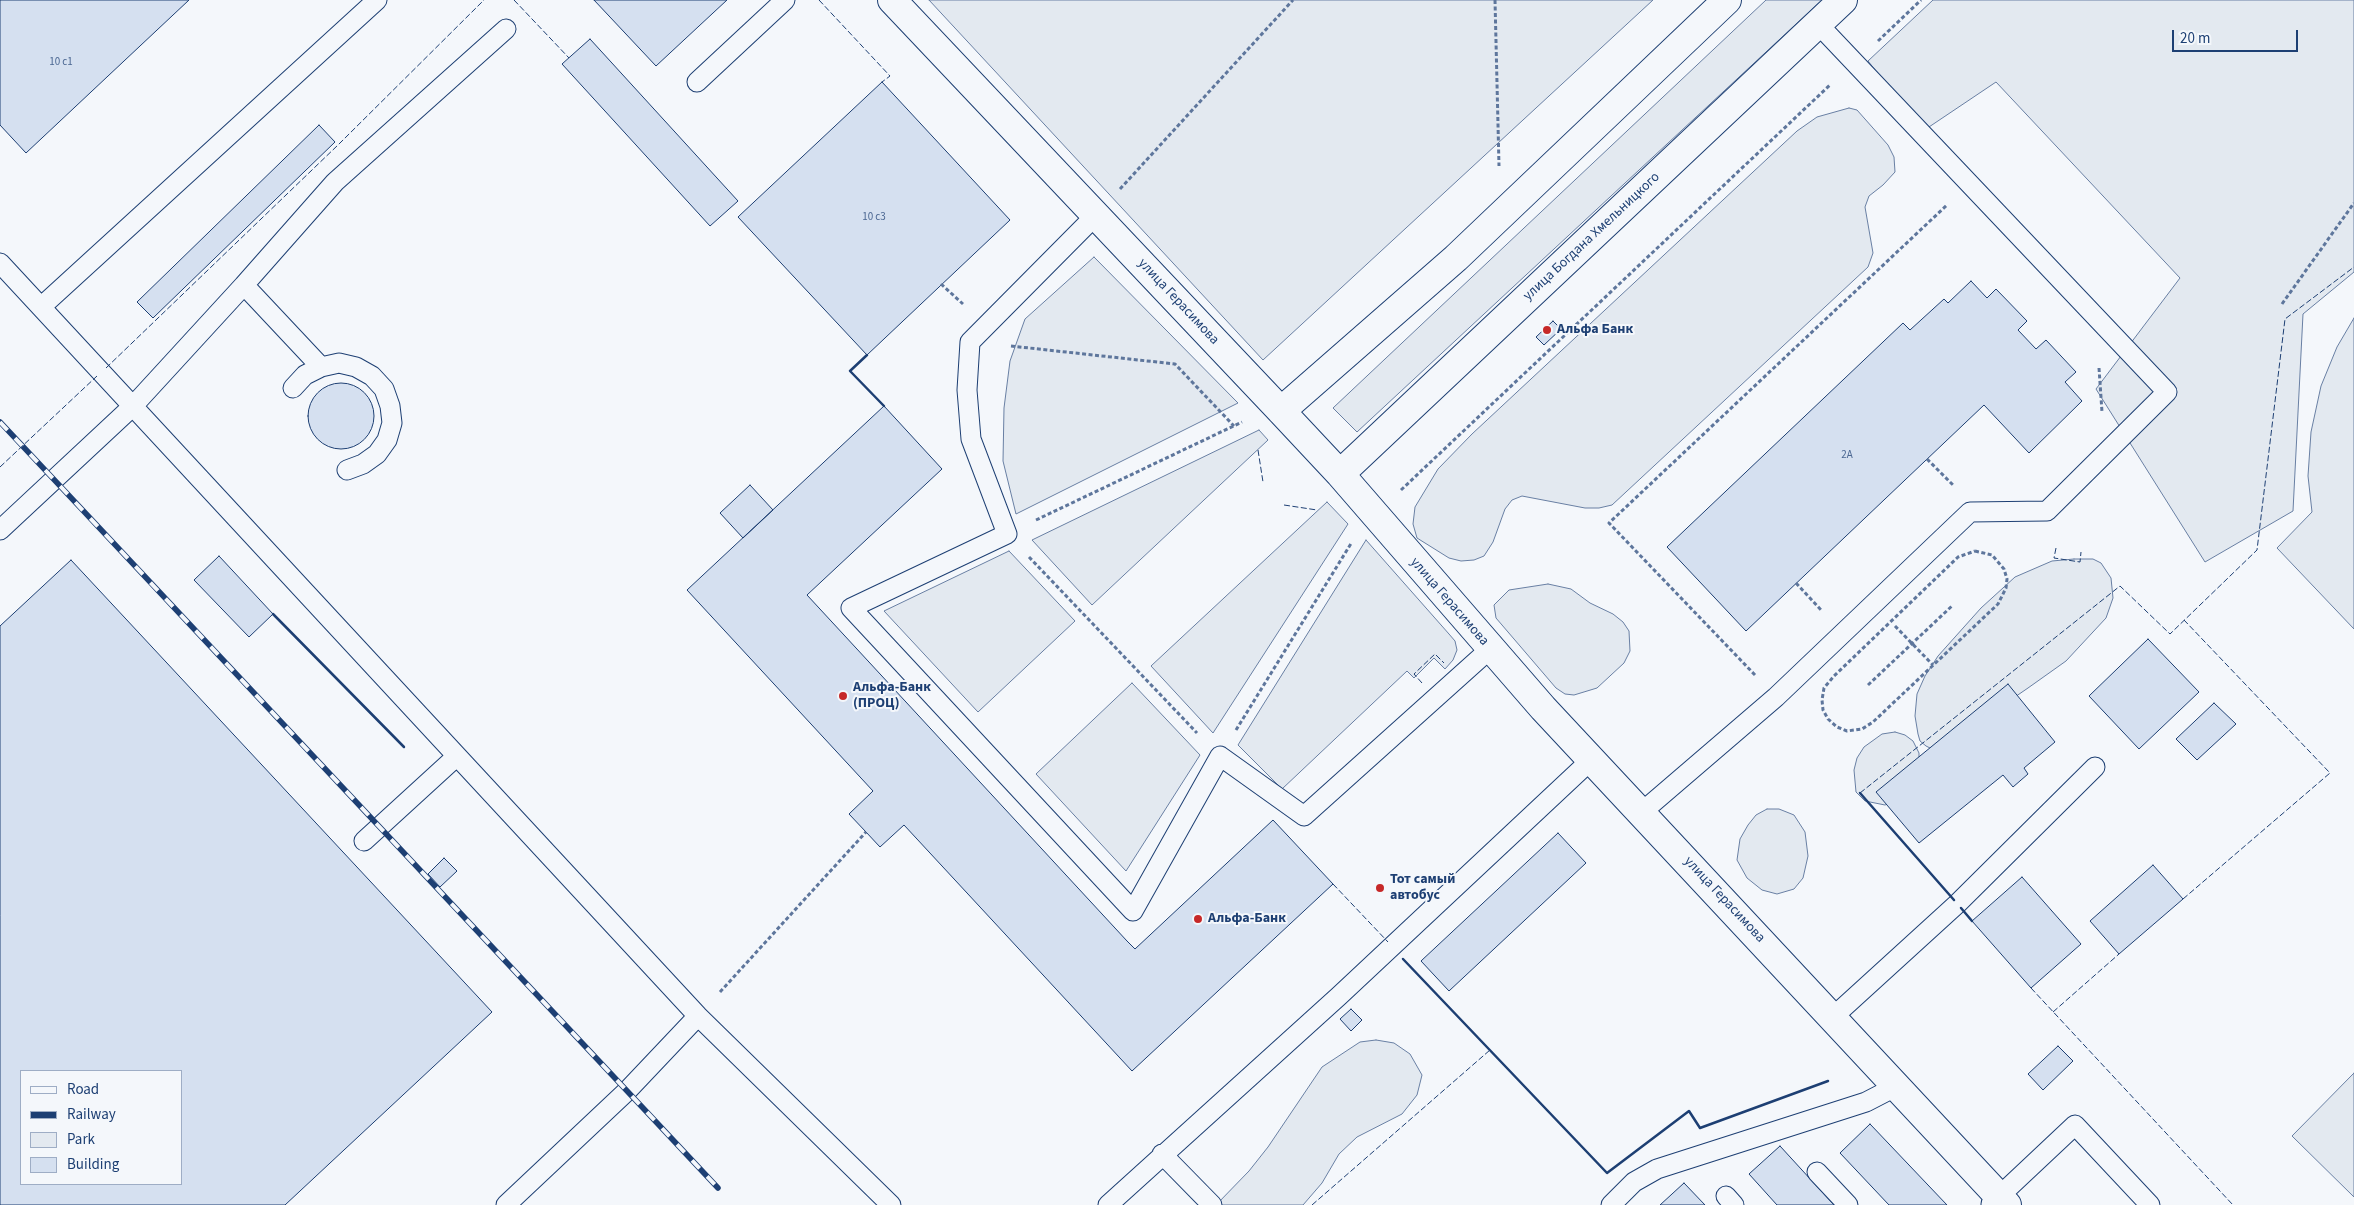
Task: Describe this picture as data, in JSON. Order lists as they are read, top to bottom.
{
  "streets": {
    "street": ["улица Богдана Хмельницкого", "улица Герасимова"]
  },
  "crossings": [
    ["улица Богдана Хмельницкого", "улица Герасимова"]
  ],
  "places": [
    "Альфа Банк",
    "Альфа-Банк (ПРОЦ)",
    "Тот самый автобус",
    "Альфа-Банк"
  ],
  "house_numbers": ["10 с1", "10 с3", "2А"],
  "legend": [
    "Road",
    "Railway",
    "Park",
    "Building"
  ],
  "scale_bar": "20 m"
}
